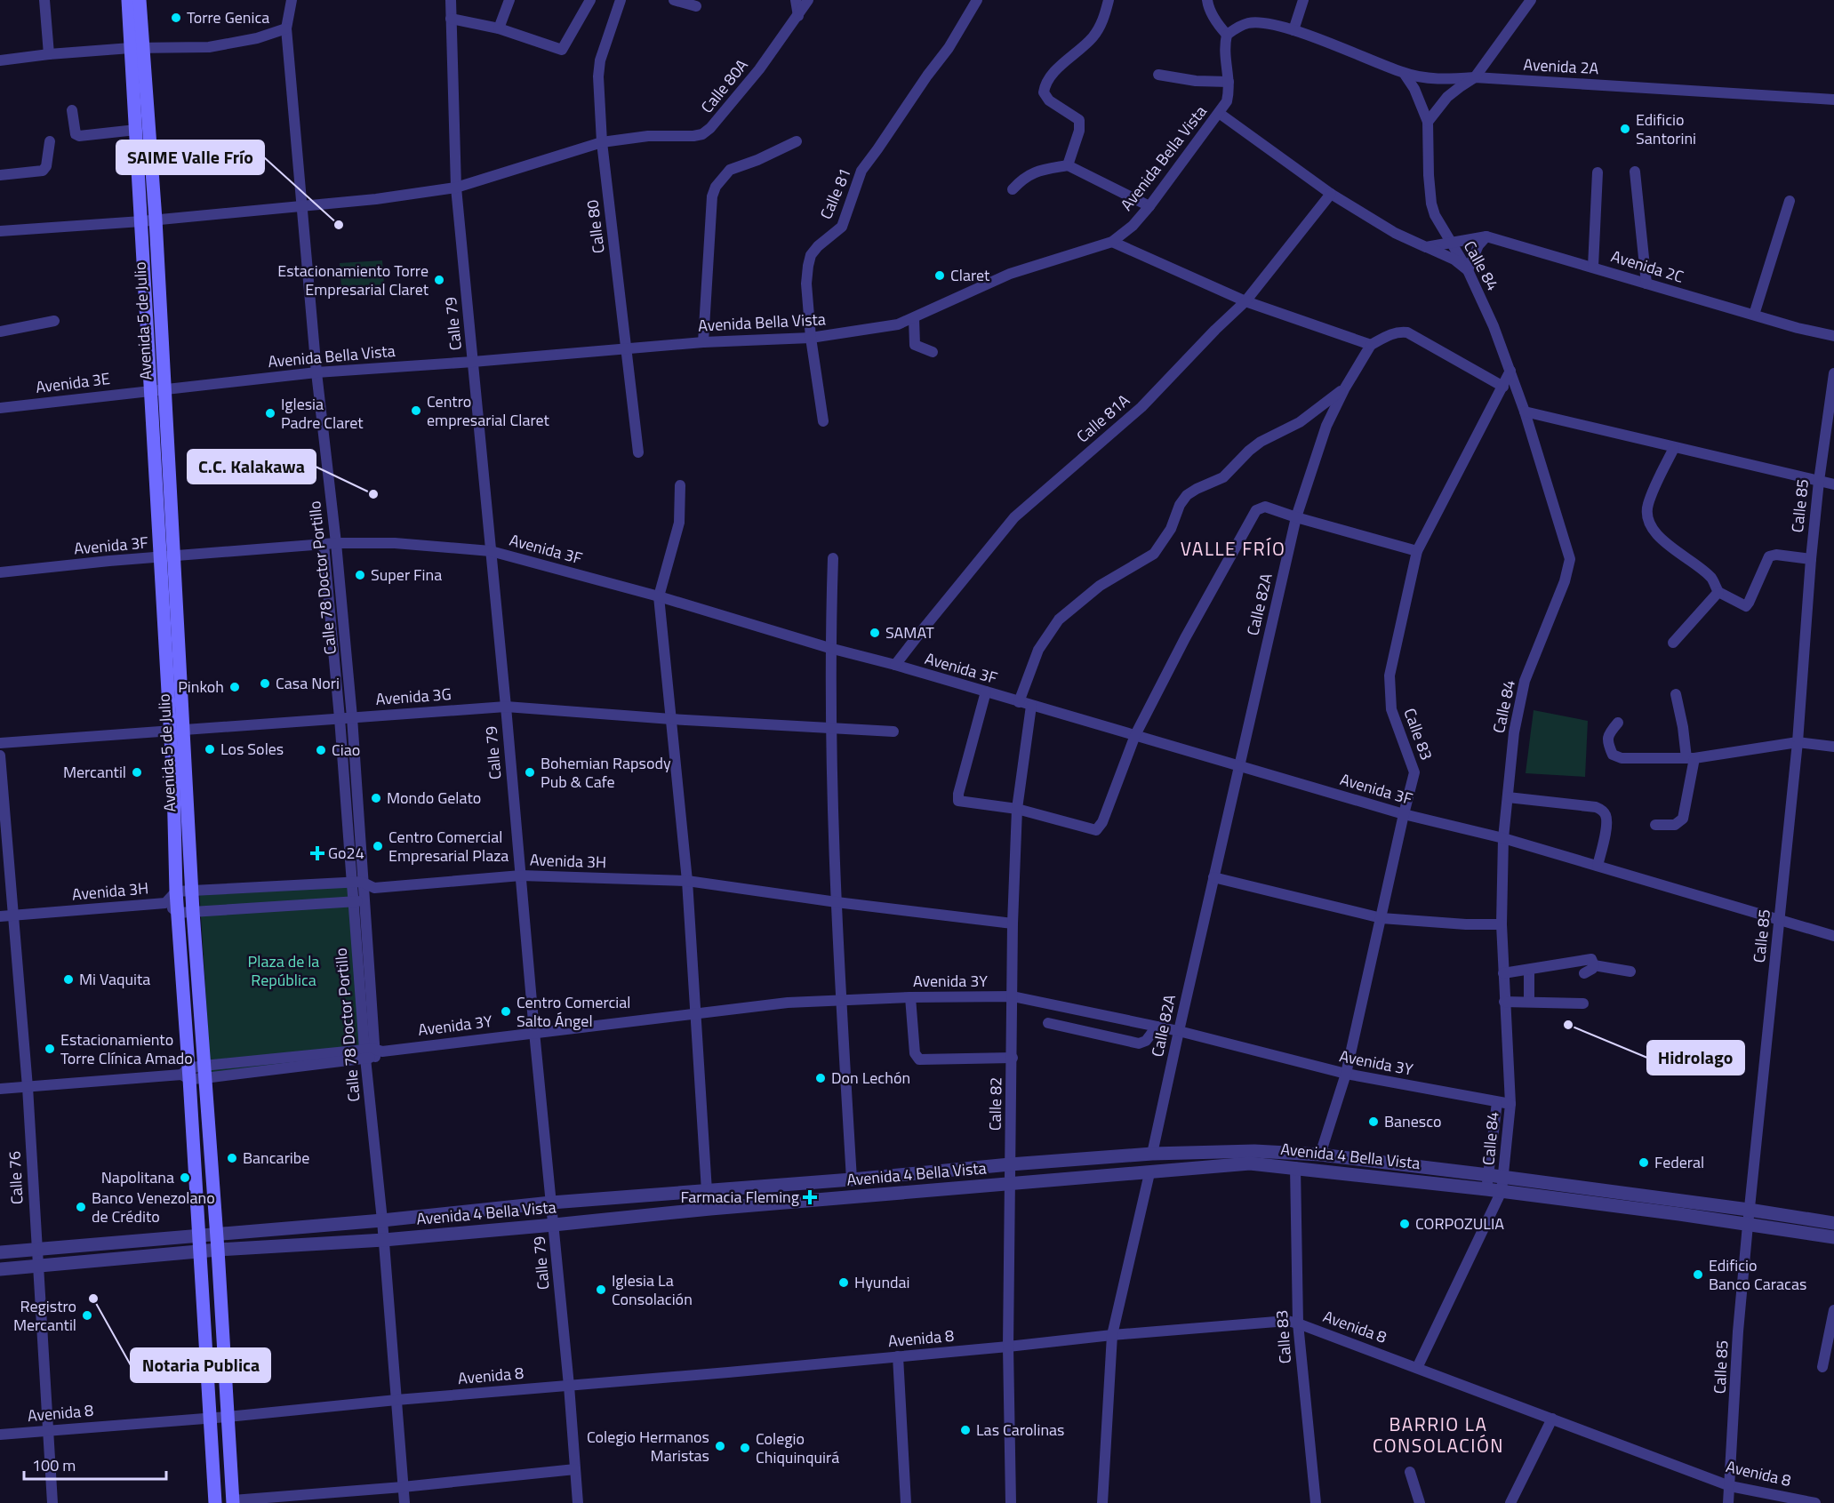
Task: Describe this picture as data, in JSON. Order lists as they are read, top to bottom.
{
  "streets": {
    "main road": ["Avenida 5 de Julio"],
    "street": [
      "Avenida 2A",
      "Calle 80A",
      "Avenida Bella Vista",
      "Calle 81",
      "Calle 80",
      "Calle 84",
      "Avenida 2C",
      "Calle 79",
      "Avenida 3E",
      "Calle 81A",
      "Calle 85",
      "Avenida 3F",
      "Calle 78 Doctor Portillo",
      "Calle 82A",
      "Avenida 3G",
      "Calle 83",
      "Avenida 3H",
      "Avenida 3Y",
      "Calle 82",
      "Avenida 4 Bella Vista",
      "Calle 76",
      "Avenida 8"
    ]
  },
  "crossings": [
    ["Avenida 2A", "Avenida Bella Vista"],
    ["Avenida 2A", "Calle 84"],
    ["Calle 80A", "Calle 80"],
    ["Calle 80A", "Avenida 5 de Julio"],
    ["Calle 80A", "Calle 79"],
    ["Calle 80A", "Calle 78 Doctor Portillo"],
    ["Avenida Bella Vista", "Calle 81"],
    ["Avenida Bella Vista", "Calle 80"],
    ["Avenida Bella Vista", "Avenida 5 de Julio"],
    ["Avenida Bella Vista", "Calle 79"],
    ["Avenida Bella Vista", "Avenida 3E"],
    ["Avenida Bella Vista", "Calle 78 Doctor Portillo"],
    ["Calle 84", "Avenida 2C"],
    ["Calle 84", "Avenida 3F"],
    ["Calle 84", "Calle 83"],
    ["Calle 84", "Avenida 3Y"],
    ["Calle 84", "Avenida 4 Bella Vista"],
    ["Calle 84", "Avenida 8"],
    ["Avenida 5 de Julio", "Avenida 3E"],
    ["Avenida 5 de Julio", "Avenida 3F"],
    ["Avenida 5 de Julio", "Avenida 3G"],
    ["Avenida 5 de Julio", "Avenida 3H"],
    ["Avenida 5 de Julio", "Avenida 3Y"],
    ["Avenida 5 de Julio", "Avenida 4 Bella Vista"],
    ["Avenida 5 de Julio", "Avenida 8"],
    ["Calle 79", "Avenida 3F"],
    ["Calle 79", "Avenida 3G"],
    ["Calle 79", "Avenida 3H"],
    ["Calle 79", "Avenida 3Y"],
    ["Calle 79", "Avenida 4 Bella Vista"],
    ["Calle 79", "Avenida 8"],
    ["Calle 81A", "Avenida 3F"],
    ["Calle 85", "Avenida 3F"],
    ["Calle 85", "Avenida 4 Bella Vista"],
    ["Calle 85", "Avenida 8"],
    ["Avenida 3F", "Calle 78 Doctor Portillo"],
    ["Avenida 3F", "Calle 82A"],
    ["Avenida 3F", "Calle 83"],
    ["Avenida 3F", "Calle 82"],
    ["Calle 78 Doctor Portillo", "Avenida 3G"],
    ["Calle 78 Doctor Portillo", "Avenida 3Y"],
    ["Calle 78 Doctor Portillo", "Avenida 4 Bella Vista"],
    ["Calle 78 Doctor Portillo", "Avenida 8"],
    ["Calle 82A", "Avenida 3Y"],
    ["Calle 82A", "Avenida 4 Bella Vista"],
    ["Calle 83", "Avenida 3Y"],
    ["Calle 83", "Avenida 4 Bella Vista"],
    ["Calle 83", "Avenida 8"],
    ["Avenida 3H", "Calle 82"],
    ["Avenida 3H", "Calle 76"],
    ["Avenida 3Y", "Calle 82"],
    ["Avenida 3Y", "Calle 76"],
    ["Calle 82", "Avenida 4 Bella Vista"],
    ["Calle 82", "Avenida 8"],
    ["Avenida 4 Bella Vista", "Calle 76"],
    ["Calle 76", "Avenida 8"]
  ],
  "districts": ["VALLE FRÍO", "BARRIO LA CONSOLACIÓN"],
  "parks": ["Plaza de la República"],
  "places": {
    "other": [
      "Torre Genica",
      "Edificio Santorini",
      "SAIME Valle Frío",
      "Claret",
      "Estacionamiento Torre Empresarial Claret",
      "Centro empresarial Claret",
      "Iglesia Padre Claret",
      "C.C. Kalakawa",
      "Super Fina",
      "SAMAT",
      "Casa Nori",
      "Pinkoh",
      "Los Soles",
      "Ciao",
      "Mercantil",
      "Bohemian Rapsody Pub & Cafe",
      "Mondo Gelato",
      "Centro Comercial Empresarial Plaza",
      "Mi Vaquita",
      "Centro Comercial Salto Ángel",
      "Hidrolago",
      "Estacionamiento Torre Clínica Amado",
      "Don Lechón",
      "Banesco",
      "Bancaribe",
      "Federal",
      "Napolitana",
      "Banco Venezolano de Crédito",
      "CORPOZULIA",
      "Edificio Banco Caracas",
      "Hyundai",
      "Iglesia La Consolación",
      "Notaria Publica",
      "Registro Mercantil",
      "Las Carolinas",
      "Colegio Hermanos Maristas",
      "Colegio Chiquinquirá"
    ],
    "health": ["Go24", "Farmacia Fleming"]
  },
  "scale_bar": "100 m"
}
